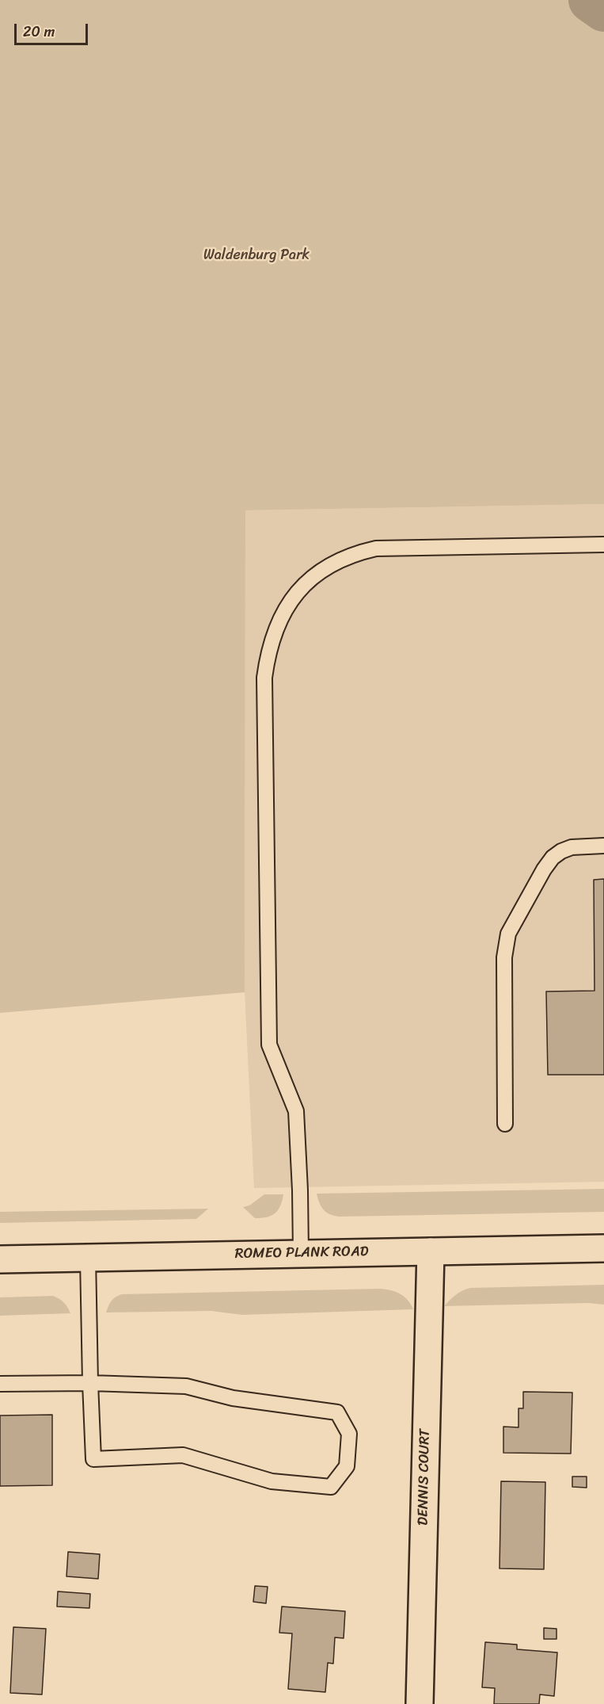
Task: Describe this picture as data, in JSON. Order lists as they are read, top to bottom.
{
  "streets": {
    "main road": ["ROMEO PLANK ROAD", "DENNIS COURT"]
  },
  "crossings": [
    ["ROMEO PLANK ROAD", "DENNIS COURT"]
  ],
  "parks": ["Waldenburg Park"],
  "scale_bar": "20 m"
}
